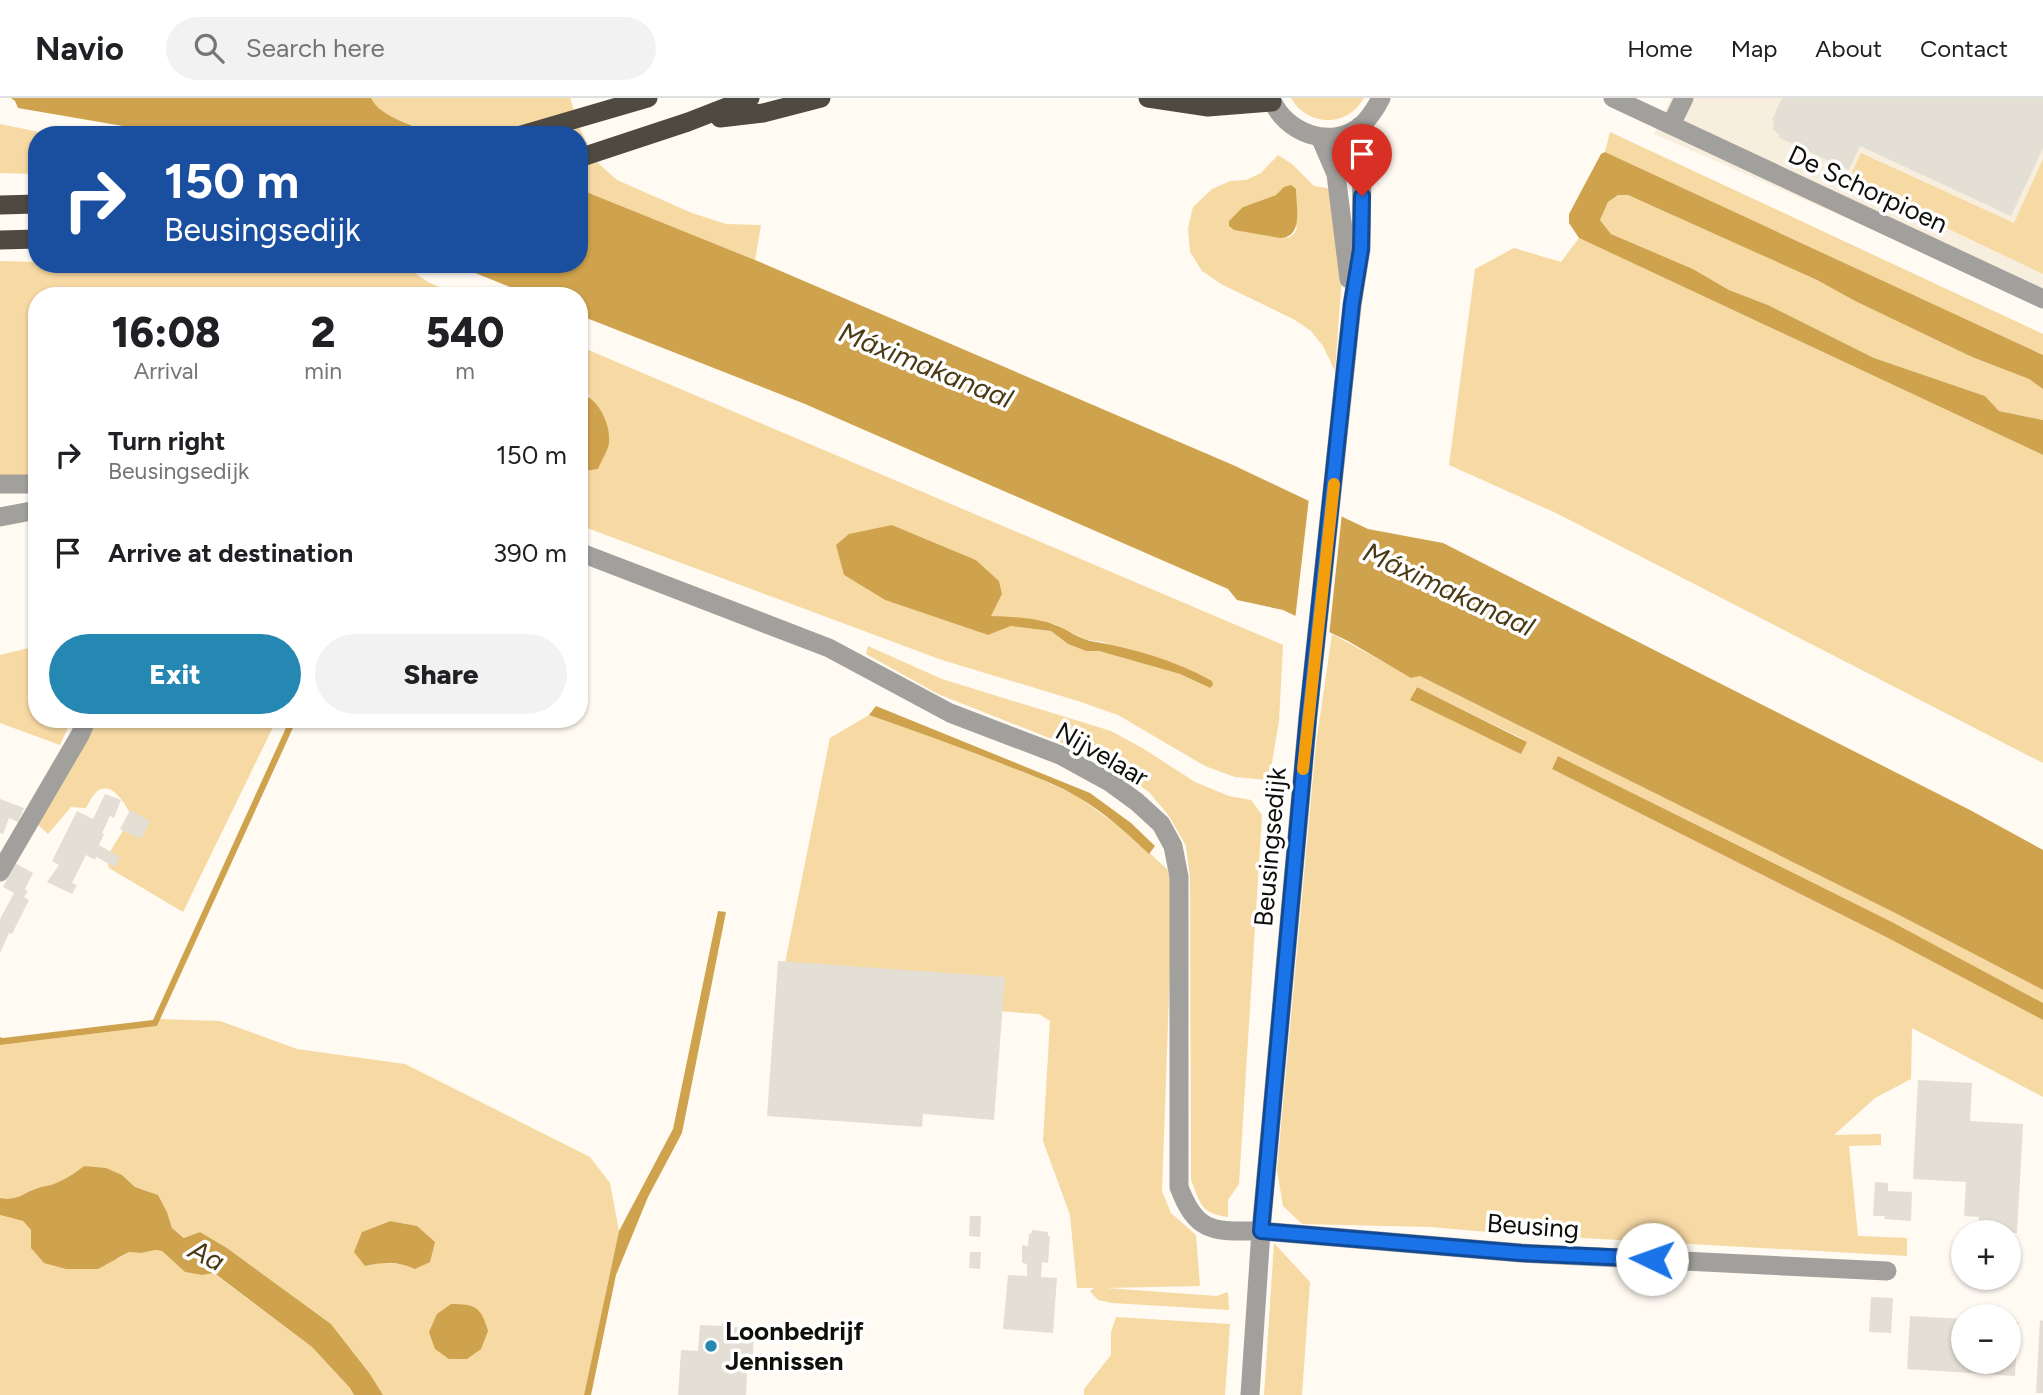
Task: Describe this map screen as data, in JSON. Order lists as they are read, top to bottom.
{
  "streets": {
    "street": [
      "De Schorpioen",
      "Nijvelaar",
      "Beusingsedijk",
      "Beusing"
    ]
  },
  "crossings": [
    ["Nijvelaar", "Beusingsedijk"],
    ["Nijvelaar", "Beusing"],
    ["Beusingsedijk", "Beusing"]
  ],
  "water": ["Máximakanaal", "Aa"],
  "places": ["Loonbedrijf Jennissen"],
  "page": {
    "header": "Navio",
    "search": "Search here",
    "nav": [
      "Home",
      "Map",
      "About",
      "Contact"
    ],
    "turn": ["150 m", "Beusingsedijk"],
    "eta": [
      "16:08",
      "Arrival",
      "2",
      "min",
      "540",
      "m"
    ],
    "list": [
      {
        "name": "Turn right",
        "note": "Beusingsedijk",
        "value": "150 m"
      },
      {
        "name": "Arrive at destination",
        "value": "390 m"
      }
    ],
    "buttons": ["Exit", "Share"],
    "map_buttons": ["+", "−"]
  }
}
